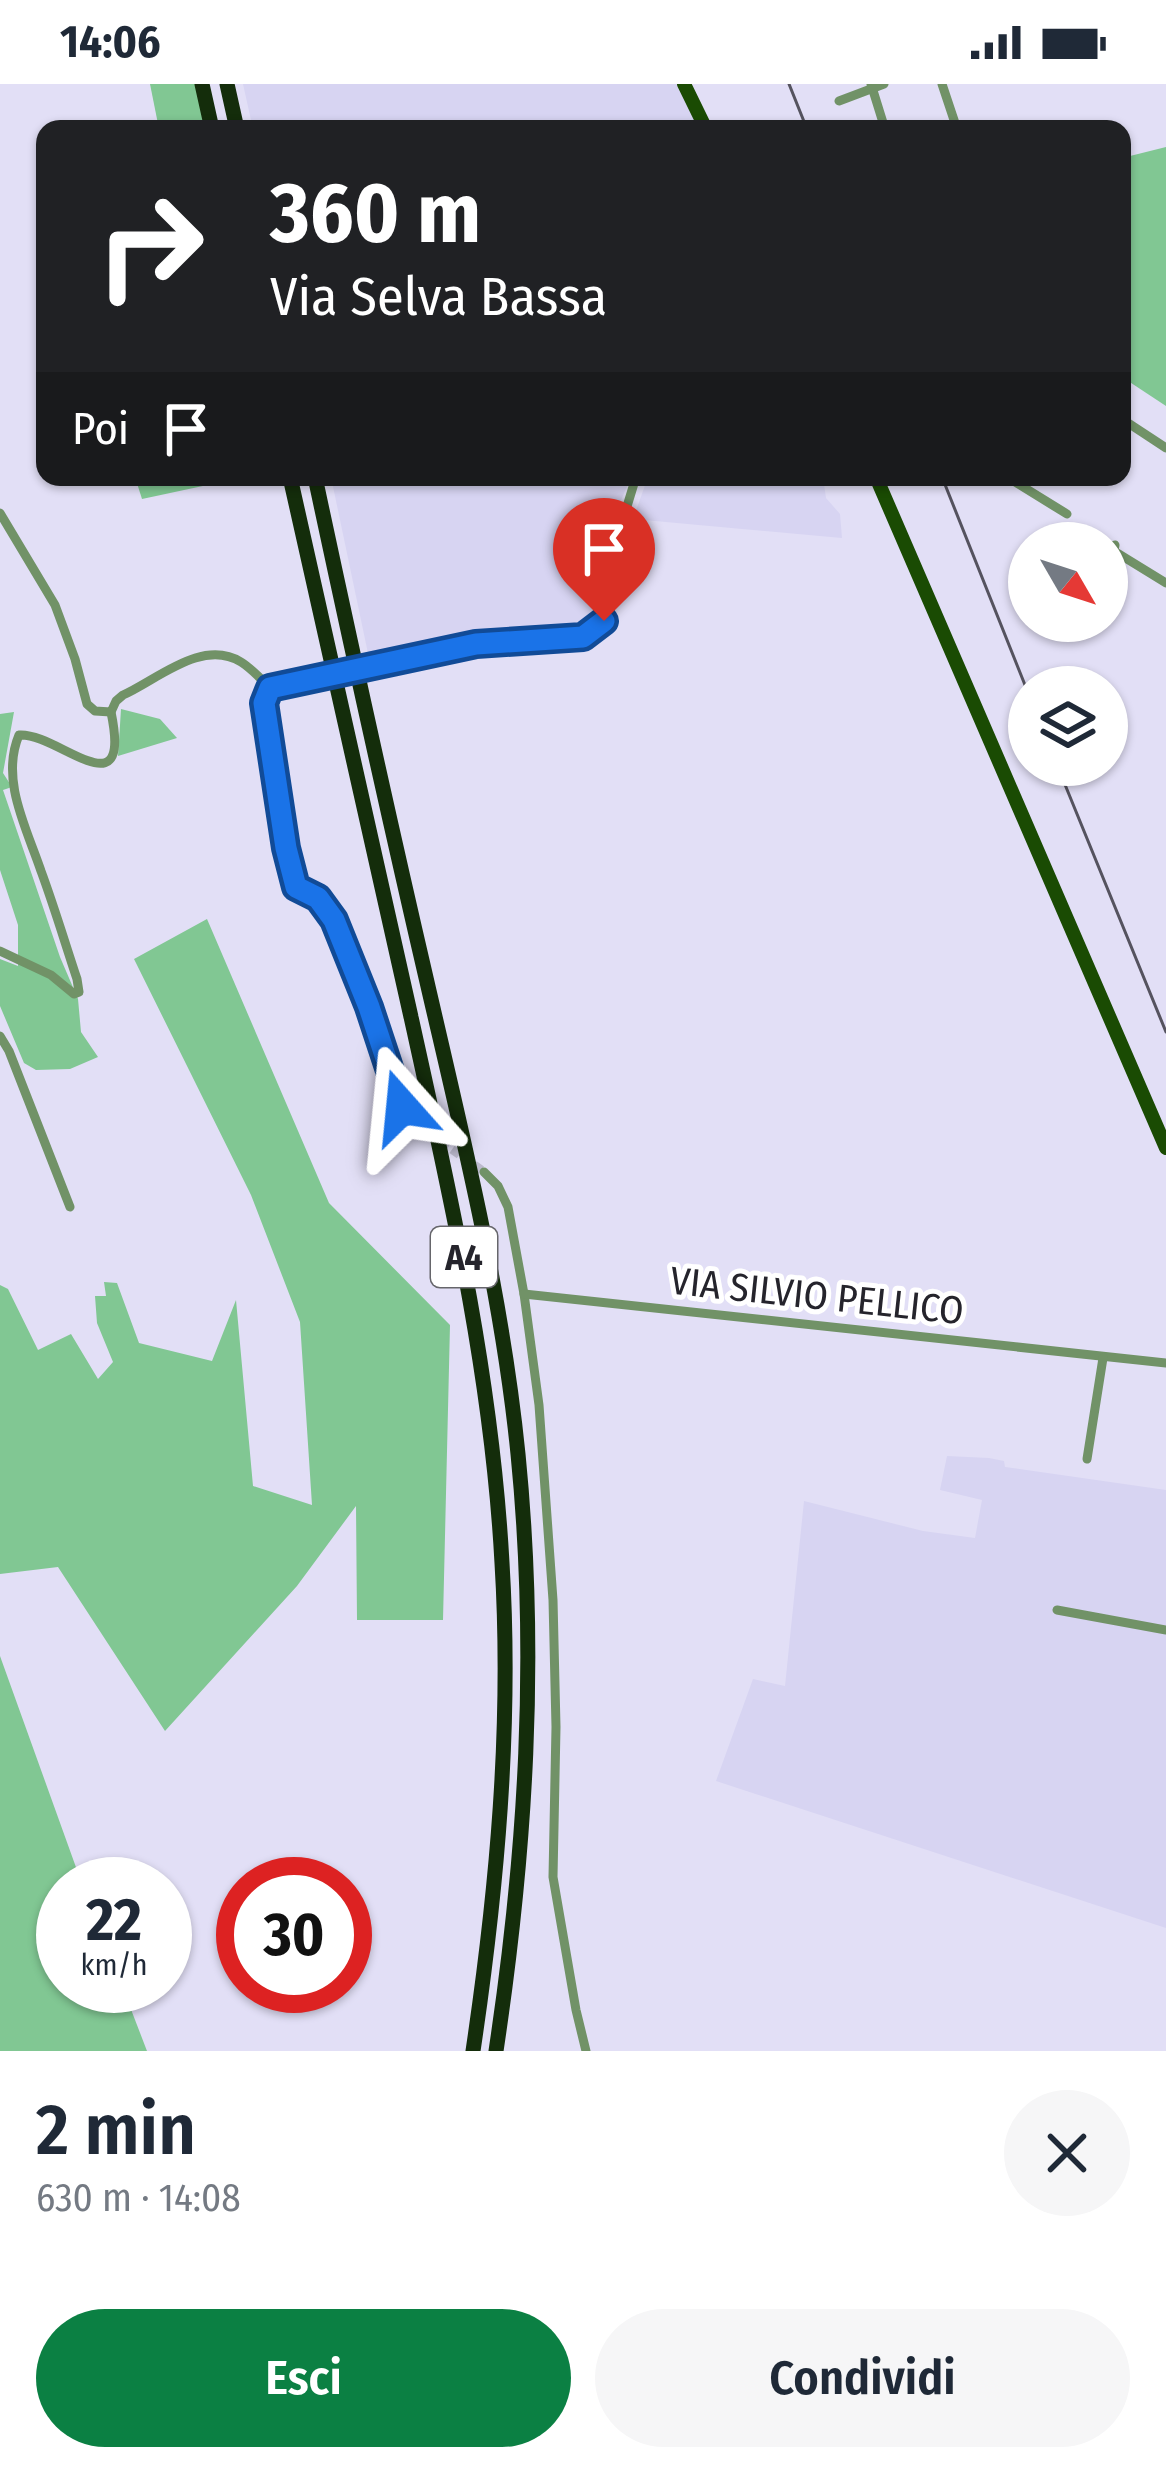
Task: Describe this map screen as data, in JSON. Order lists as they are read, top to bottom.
{
  "streets": {
    "highway": ["A4"],
    "street": ["VIA SILVIO PELLICO"]
  },
  "north": "bottom right",
  "page": {
    "status": "14:06",
    "turn": ["360 m", "Via Selva Bassa"],
    "then": "Poi",
    "speed": "22 km/h",
    "limit": "30",
    "heading": ["2 min", "630 m · 14:08"],
    "buttons": ["Esci", "Condividi"]
  }
}
